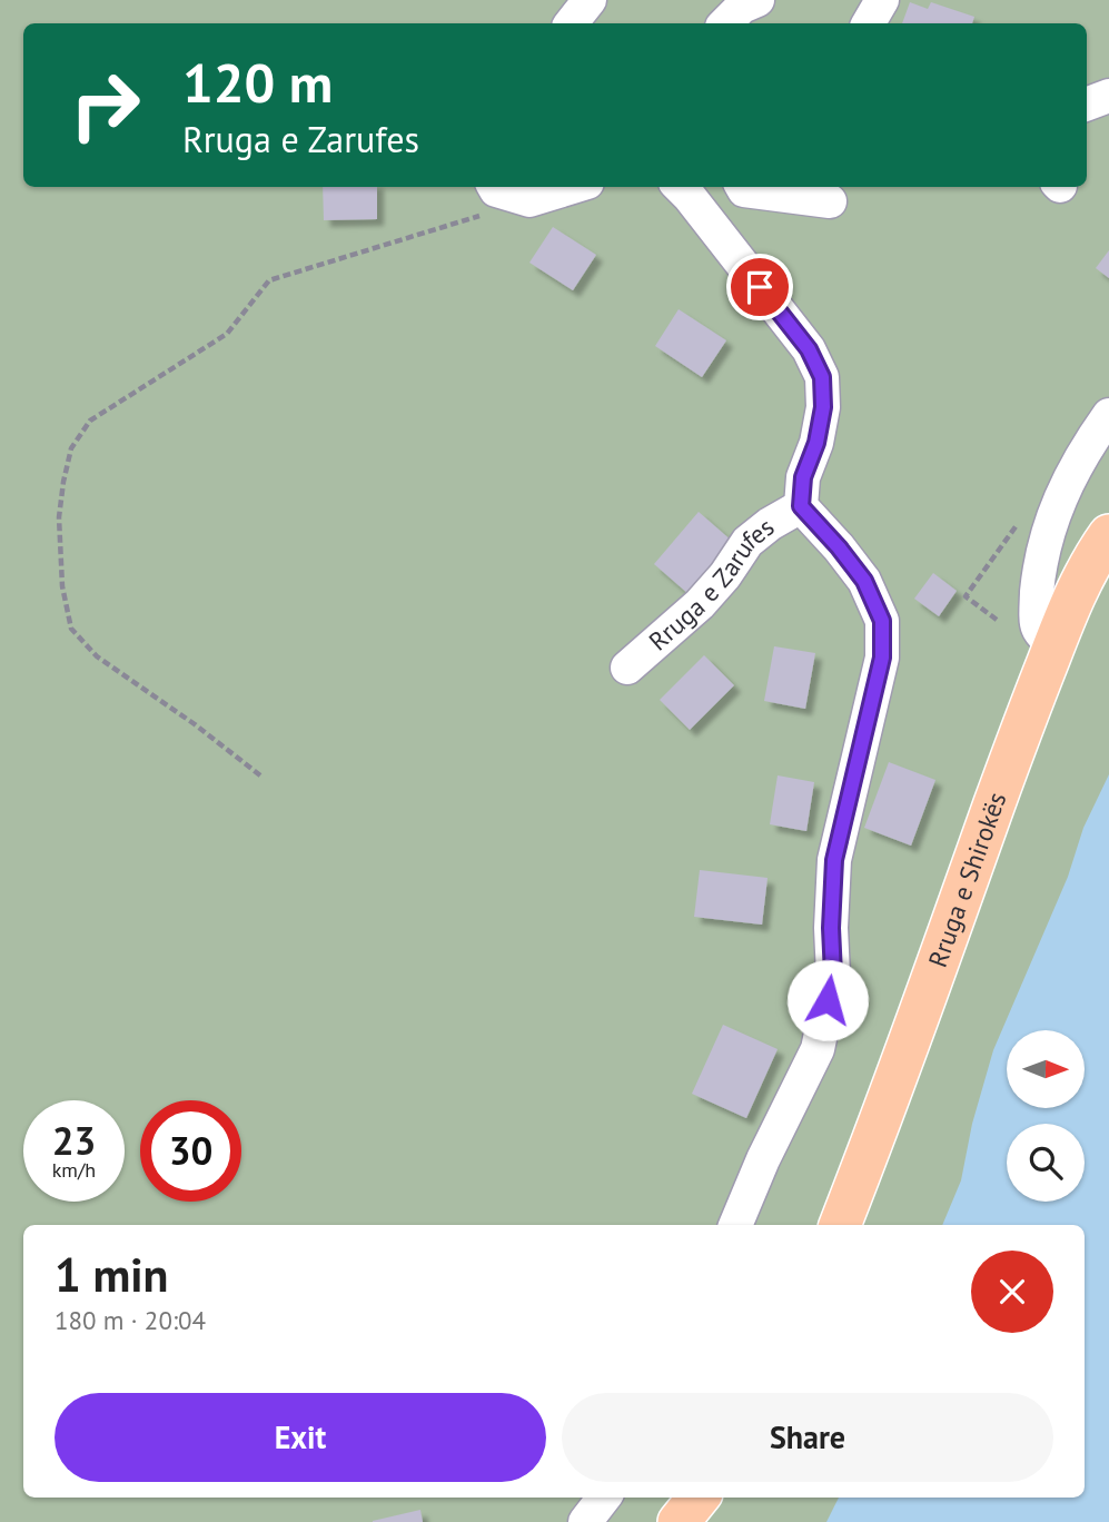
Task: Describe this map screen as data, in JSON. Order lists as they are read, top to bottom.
{
  "streets": {
    "main road": ["Rruga e Shirokës"],
    "street": ["Rruga e Zarufes"]
  },
  "north": "right",
  "page": {
    "turn": ["120 m", "Rruga e Zarufes"],
    "speed": "23 km/h",
    "limit": "30",
    "heading": ["1 min", "180 m · 20:04"],
    "buttons": ["Exit", "Share"]
  }
}
